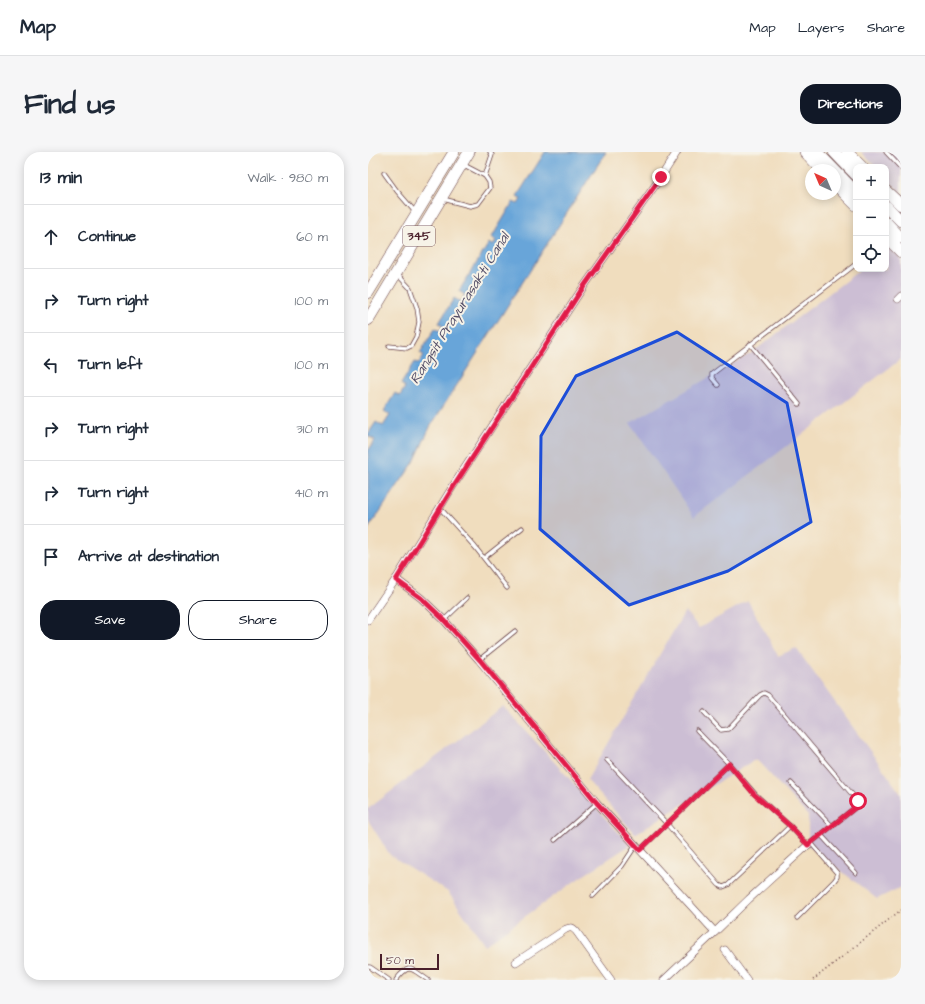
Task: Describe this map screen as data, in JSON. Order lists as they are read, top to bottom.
{
  "streets": {
    "main road": ["345"]
  },
  "water": ["Rangsit Prayurasakti Canal"],
  "scale_bar": "50 m",
  "north": "top left",
  "page": {
    "header": "Map",
    "nav": ["Map", "Layers", "Share"],
    "buttons": [
      "Directions",
      ["Save", "Share"]
    ],
    "title": "Find us",
    "heading": ["13 min", "Walk · 980 m"],
    "map_buttons": ["+", "−"],
    "list": [
      ["Continue", "60 m"],
      ["Turn right", "100 m"],
      ["Turn left", "100 m"],
      ["Turn right", "310 m"],
      ["Turn right", "410 m"],
      "Arrive at destination"
    ],
    "scale": "50 m"
  }
}
